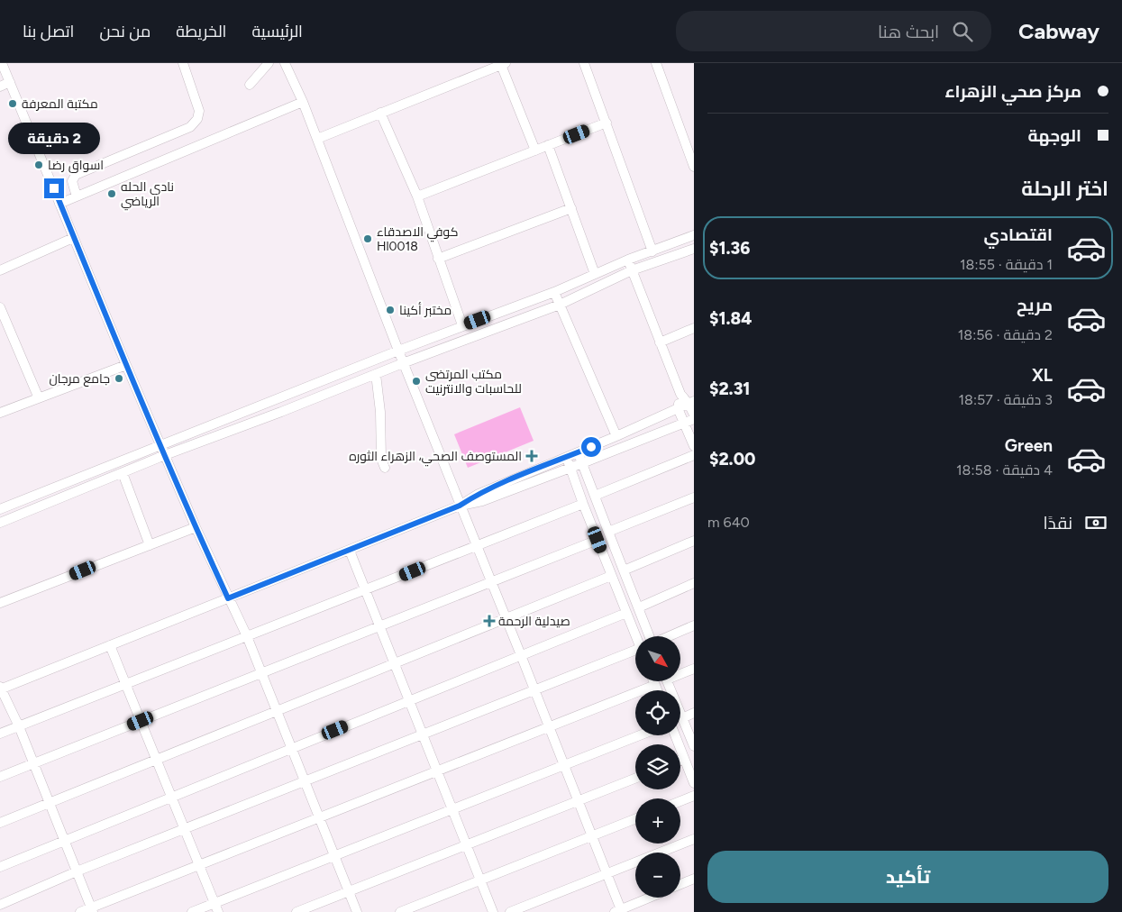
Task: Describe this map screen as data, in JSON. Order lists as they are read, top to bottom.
{
  "places": {
    "other": [
      "مكتبة المعرفة",
      "اسواق رضا",
      "نادي الحله الرياضي",
      "كوفي الاصدقاء Hl0018",
      "مختبر أكينا",
      "جامع مرجان",
      "مكتب المرتضى للحاسبات والانترنيت"
    ],
    "health": ["المستوصف الصحي، الزهراء الثوره", "صيدلية الرحمة"]
  },
  "north": "bottom right",
  "page": {
    "header": "Cabway",
    "search": "ابحث هنا",
    "nav": [
      "الرئيسية",
      "الخريطة",
      "من نحن",
      "اتصل بنا"
    ],
    "banner": ["مركز صحي الزهراء", "الوجهة"],
    "bubble": "2 دقيقة",
    "heading": "اختر الرحلة",
    "list": [
      {
        "name": "اقتصادي",
        "note": "1 دقيقة · 18:55",
        "value": "$1.36"
      },
      {
        "name": "مريح",
        "note": "2 دقيقة · 18:56",
        "value": "$1.84"
      },
      {
        "name": "XL",
        "note": "3 دقيقة · 18:57",
        "value": "$2.31"
      },
      {
        "name": "Green",
        "note": "4 دقيقة · 18:58",
        "value": "$2.00"
      }
    ],
    "pay": ["نقدًا", "640 m"],
    "map_buttons": ["+", "−"],
    "buttons": "تأكيد"
  }
}
